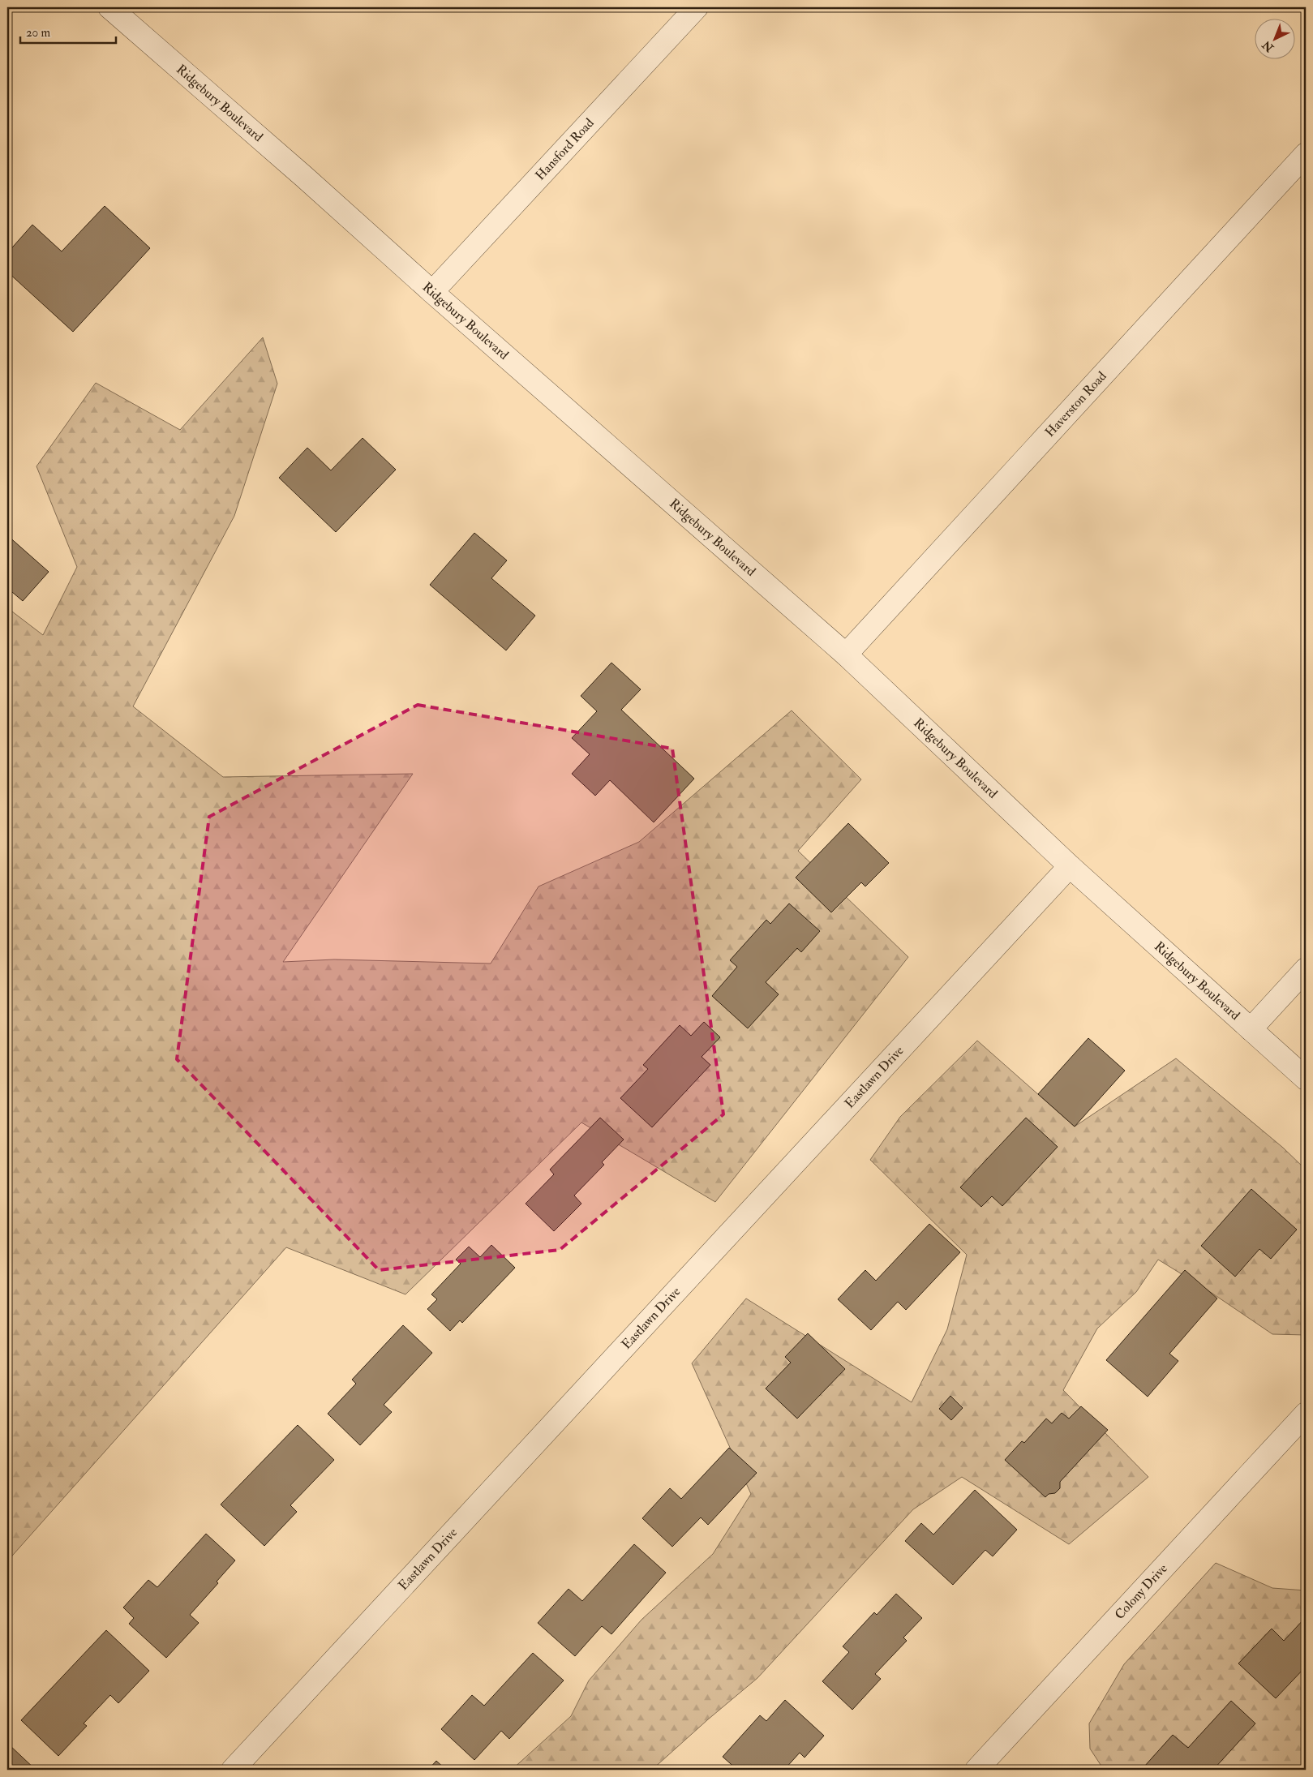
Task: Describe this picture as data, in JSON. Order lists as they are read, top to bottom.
{
  "streets": {
    "street": [
      "Ridgebury Boulevard",
      "Hansford Road",
      "Haverston Road",
      "Eastlawn Drive",
      "Colony Drive"
    ]
  },
  "crossings": [
    ["Ridgebury Boulevard", "Hansford Road"],
    ["Ridgebury Boulevard", "Haverston Road"],
    ["Ridgebury Boulevard", "Eastlawn Drive"]
  ],
  "scale_bar": "20 m",
  "north": "bottom left"
}
